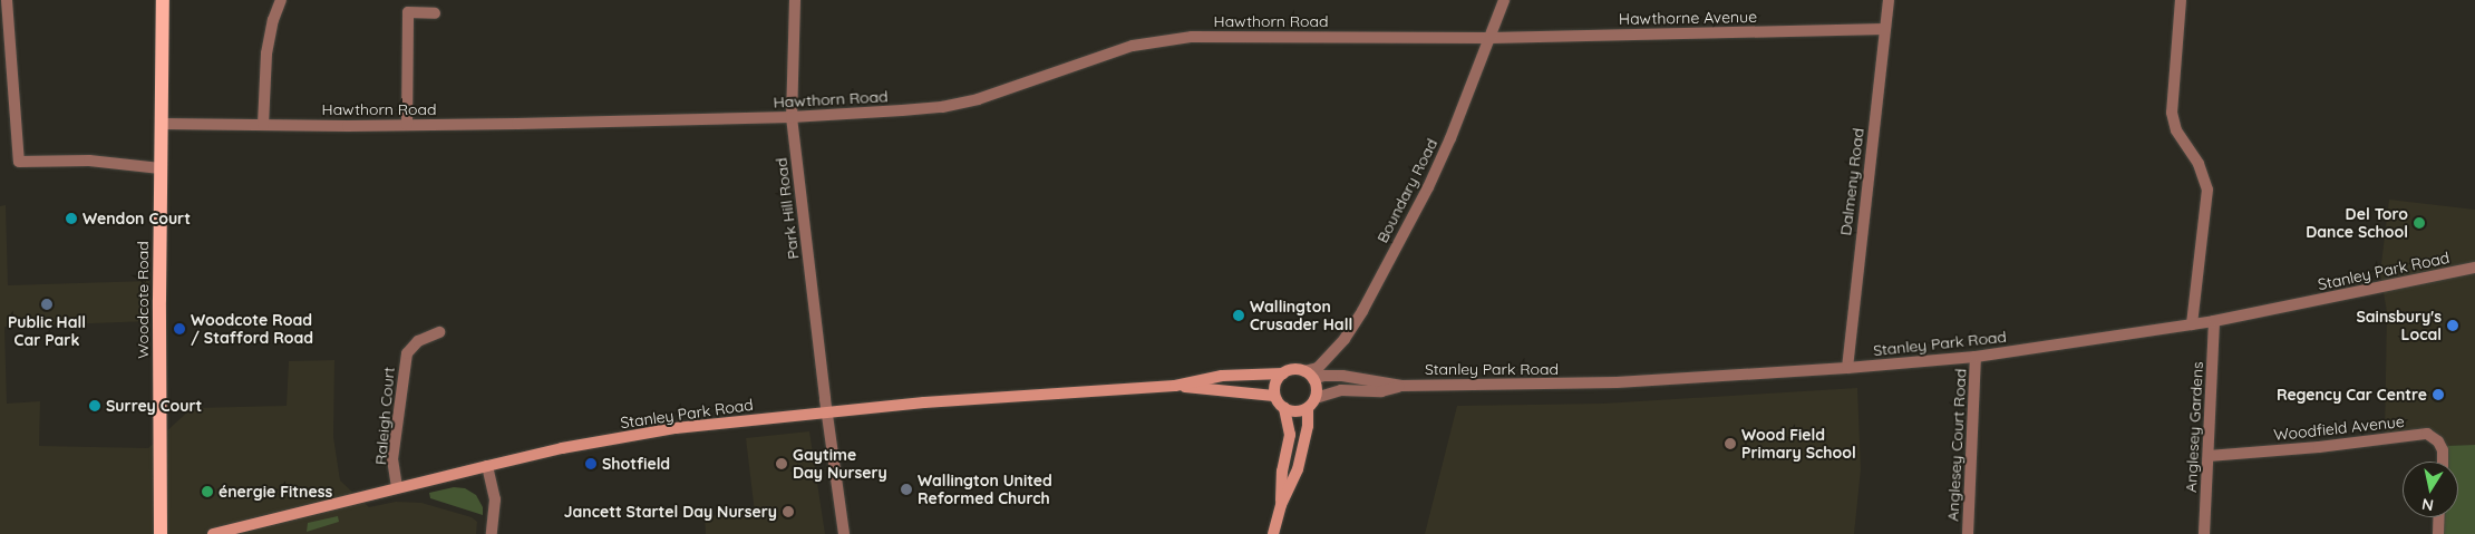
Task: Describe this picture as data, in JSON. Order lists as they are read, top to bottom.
{
  "streets": {
    "main road": ["Stanley Park Road", "Woodcote Road"],
    "street": [
      "Hawthorne Avenue",
      "Hawthorn Road",
      "Dalmeny Road",
      "Boundary Road",
      "Park Hill Road",
      "Raleigh Court",
      "Anglesey Gardens",
      "Woodfield Avenue",
      "Anglesey Court Road"
    ]
  },
  "crossings": [
    ["Hawthorne Avenue", "Hawthorn Road"],
    ["Hawthorne Avenue", "Dalmeny Road"],
    ["Hawthorne Avenue", "Boundary Road"],
    ["Hawthorn Road", "Boundary Road"],
    ["Hawthorn Road", "Park Hill Road"],
    ["Hawthorn Road", "Woodcote Road"],
    ["Dalmeny Road", "Stanley Park Road"],
    ["Boundary Road", "Stanley Park Road"],
    ["Park Hill Road", "Stanley Park Road"],
    ["Stanley Park Road", "Raleigh Court"],
    ["Stanley Park Road", "Anglesey Gardens"],
    ["Stanley Park Road", "Anglesey Court Road"],
    ["Anglesey Gardens", "Woodfield Avenue"]
  ],
  "places": [
    "Wendon Court",
    "Del Toro Dance School",
    "Public Hall Car Park",
    "Wallington Crusader Hall",
    "Sainsbury's Local",
    "Woodcote Road / Stafford Road",
    "Regency Car Centre",
    "Surrey Court",
    "Wood Field Primary School",
    "Shotfield",
    "Gaytime Day Nursery",
    "Wallington United Reformed Church",
    "énergie Fitness",
    "Jancett Startel Day Nursery"
  ],
  "north": "bottom"
}
